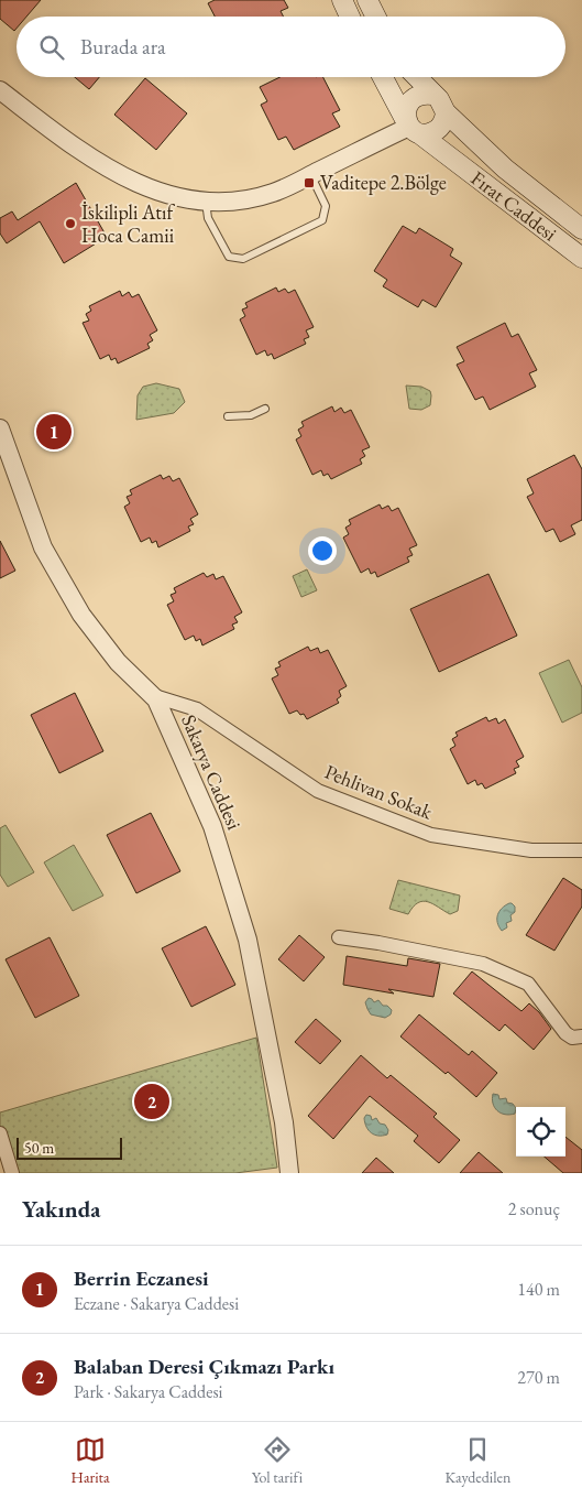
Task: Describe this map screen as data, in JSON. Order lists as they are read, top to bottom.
{
  "streets": {
    "main road": ["Fırat Caddesi"],
    "street": ["Sakarya Caddesi", "Pehlivan Sokak"]
  },
  "crossings": [
    ["Sakarya Caddesi", "Pehlivan Sokak"]
  ],
  "places": {
    "transit": ["Vaditepe 2.Bölge"],
    "other": ["İskilipli Atıf Hoca Camii"]
  },
  "scale_bar": "50 m",
  "page": {
    "search": "Burada ara",
    "pins": ["1", "2"],
    "scale": "50 m",
    "heading": ["Yakında", "2 sonuç"],
    "list": [
      {
        "mark": "1",
        "name": "Berrin Eczanesi",
        "note": "Eczane · Sakarya Caddesi",
        "value": "140 m"
      },
      {
        "mark": "2",
        "name": "Balaban Deresi Çıkmazı Parkı",
        "note": "Park · Sakarya Caddesi",
        "value": "270 m"
      }
    ],
    "nav": ["Harita", "Yol tarifi", "Kaydedilen"]
  }
}
